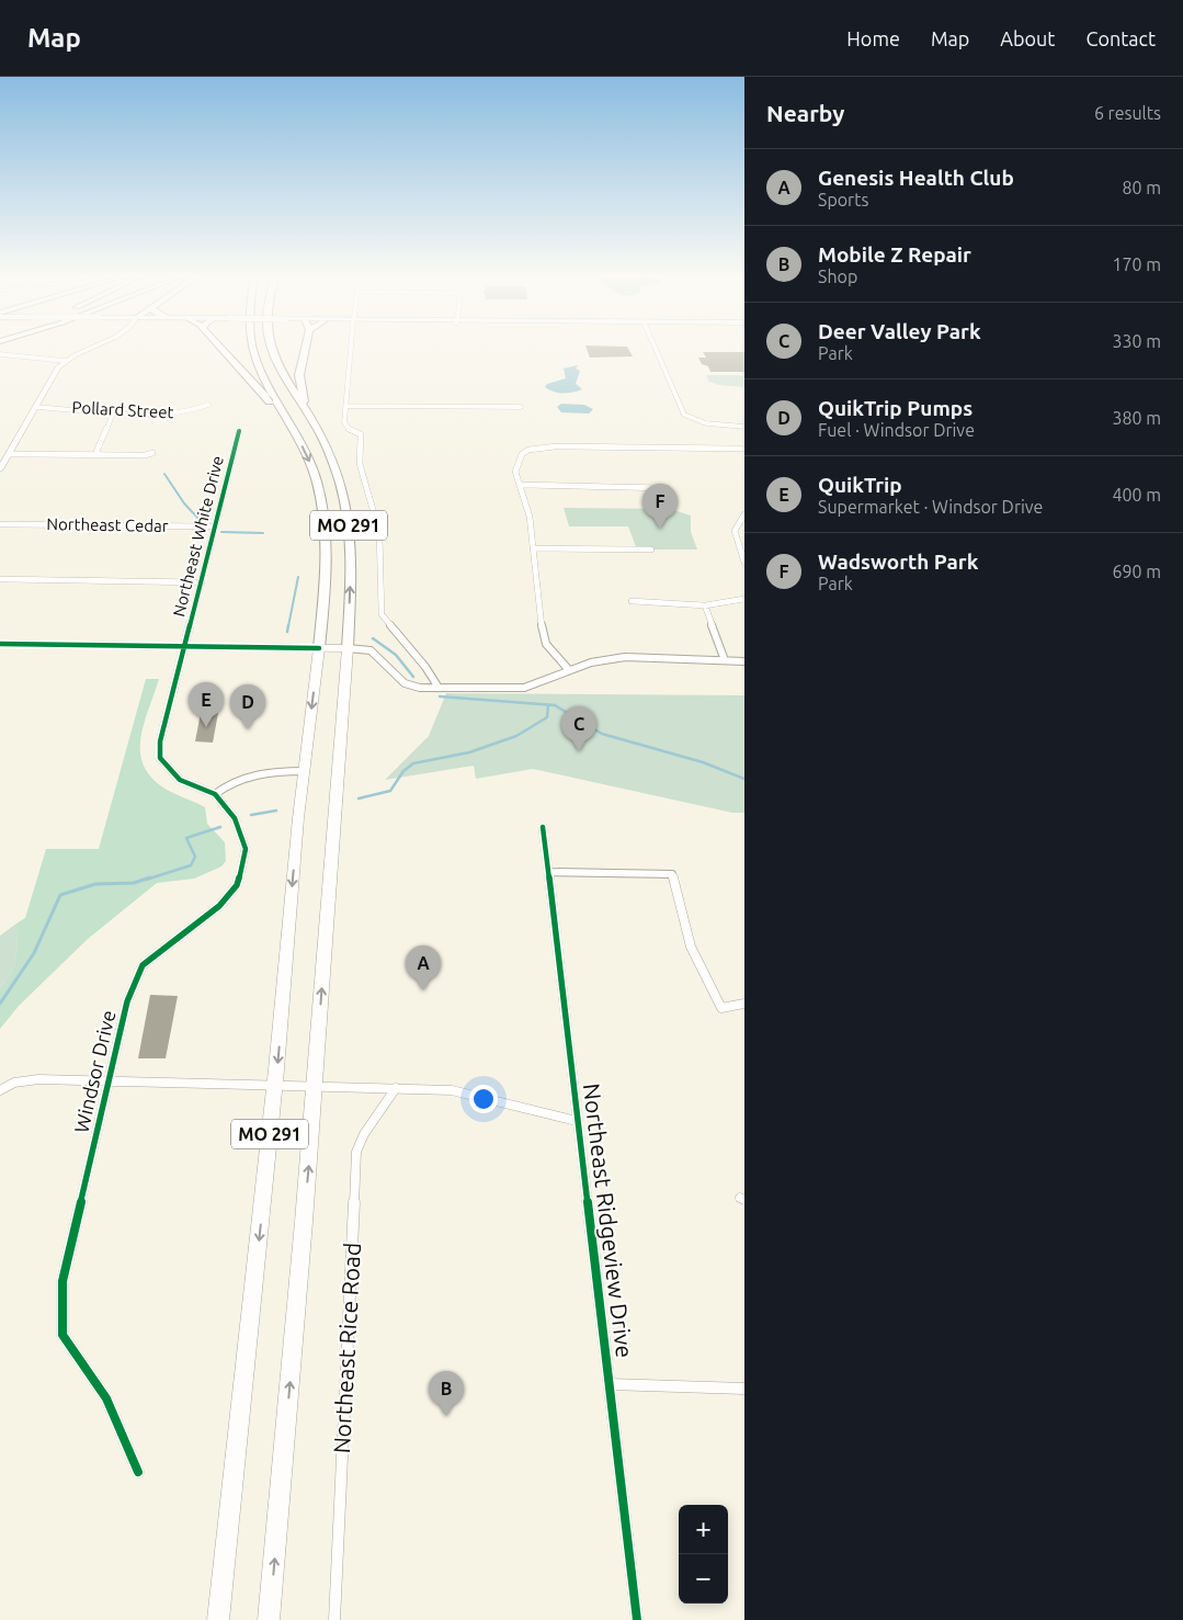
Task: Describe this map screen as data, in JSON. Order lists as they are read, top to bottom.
{
  "streets": {
    "highway": ["MO 291"],
    "street": [
      "Pollard Street",
      "Northeast Cedar",
      "Northeast White Drive",
      "Windsor Drive",
      "Northeast Ridgeview Drive",
      "Northeast Rice Road"
    ]
  },
  "crossings": [
    ["Northeast Cedar", "Northeast White Drive"],
    ["Northeast White Drive", "Windsor Drive"]
  ],
  "page": {
    "header": "Map",
    "nav": [
      "Home",
      "Map",
      "About",
      "Contact"
    ],
    "heading": ["Nearby", "6 results"],
    "list": [
      {
        "mark": "A",
        "name": "Genesis Health Club",
        "note": "Sports",
        "value": "80 m"
      },
      {
        "mark": "B",
        "name": "Mobile Z Repair",
        "note": "Shop",
        "value": "170 m"
      },
      {
        "mark": "C",
        "name": "Deer Valley Park",
        "note": "Park",
        "value": "330 m"
      },
      {
        "mark": "D",
        "name": "QuikTrip Pumps",
        "note": "Fuel · Windsor Drive",
        "value": "380 m"
      },
      {
        "mark": "E",
        "name": "QuikTrip",
        "note": "Supermarket · Windsor Drive",
        "value": "400 m"
      },
      {
        "mark": "F",
        "name": "Wadsworth Park",
        "note": "Park",
        "value": "690 m"
      }
    ],
    "pins": [
      "F",
      "E",
      "D",
      "C",
      "A",
      "B"
    ],
    "map_buttons": ["+", "−"]
  }
}
